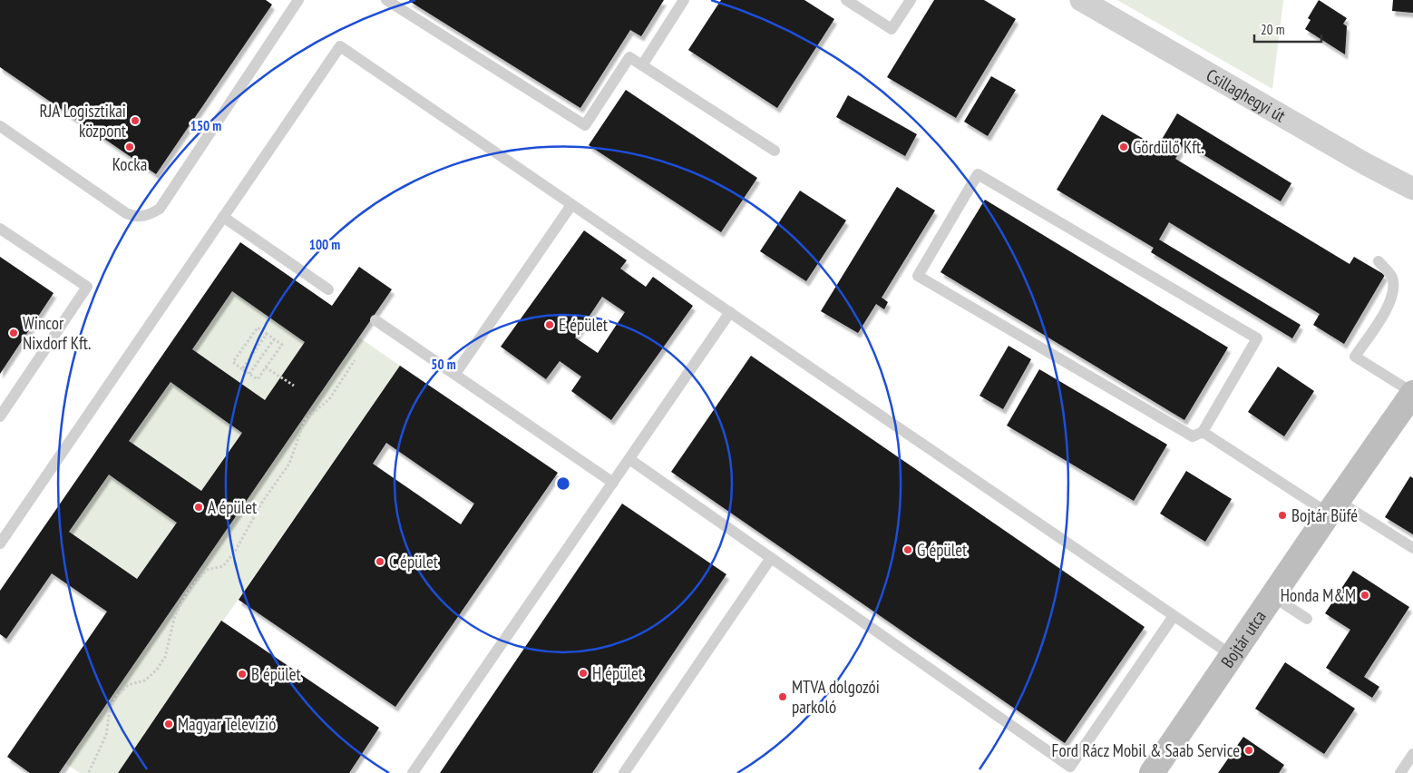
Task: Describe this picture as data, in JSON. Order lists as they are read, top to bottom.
{
  "streets": {
    "street": ["Csillaghegyi út", "Bojtár utca"]
  },
  "places": [
    "RJA Logisztikai központ",
    "Kocka",
    "Gördülő Kft.",
    "E épület",
    "Wincor Nixdorf Kft.",
    "A épület",
    "Bojtár Büfé",
    "G épület",
    "C épület",
    "Honda M&M",
    "H épület",
    "B épület",
    "MTVA dolgozói parkoló",
    "Magyar Televízió",
    "Ford Rácz Mobil & Saab Service"
  ],
  "scale_bar": "20 m",
  "rings": ["150 m", "100 m", "50 m"]
}
